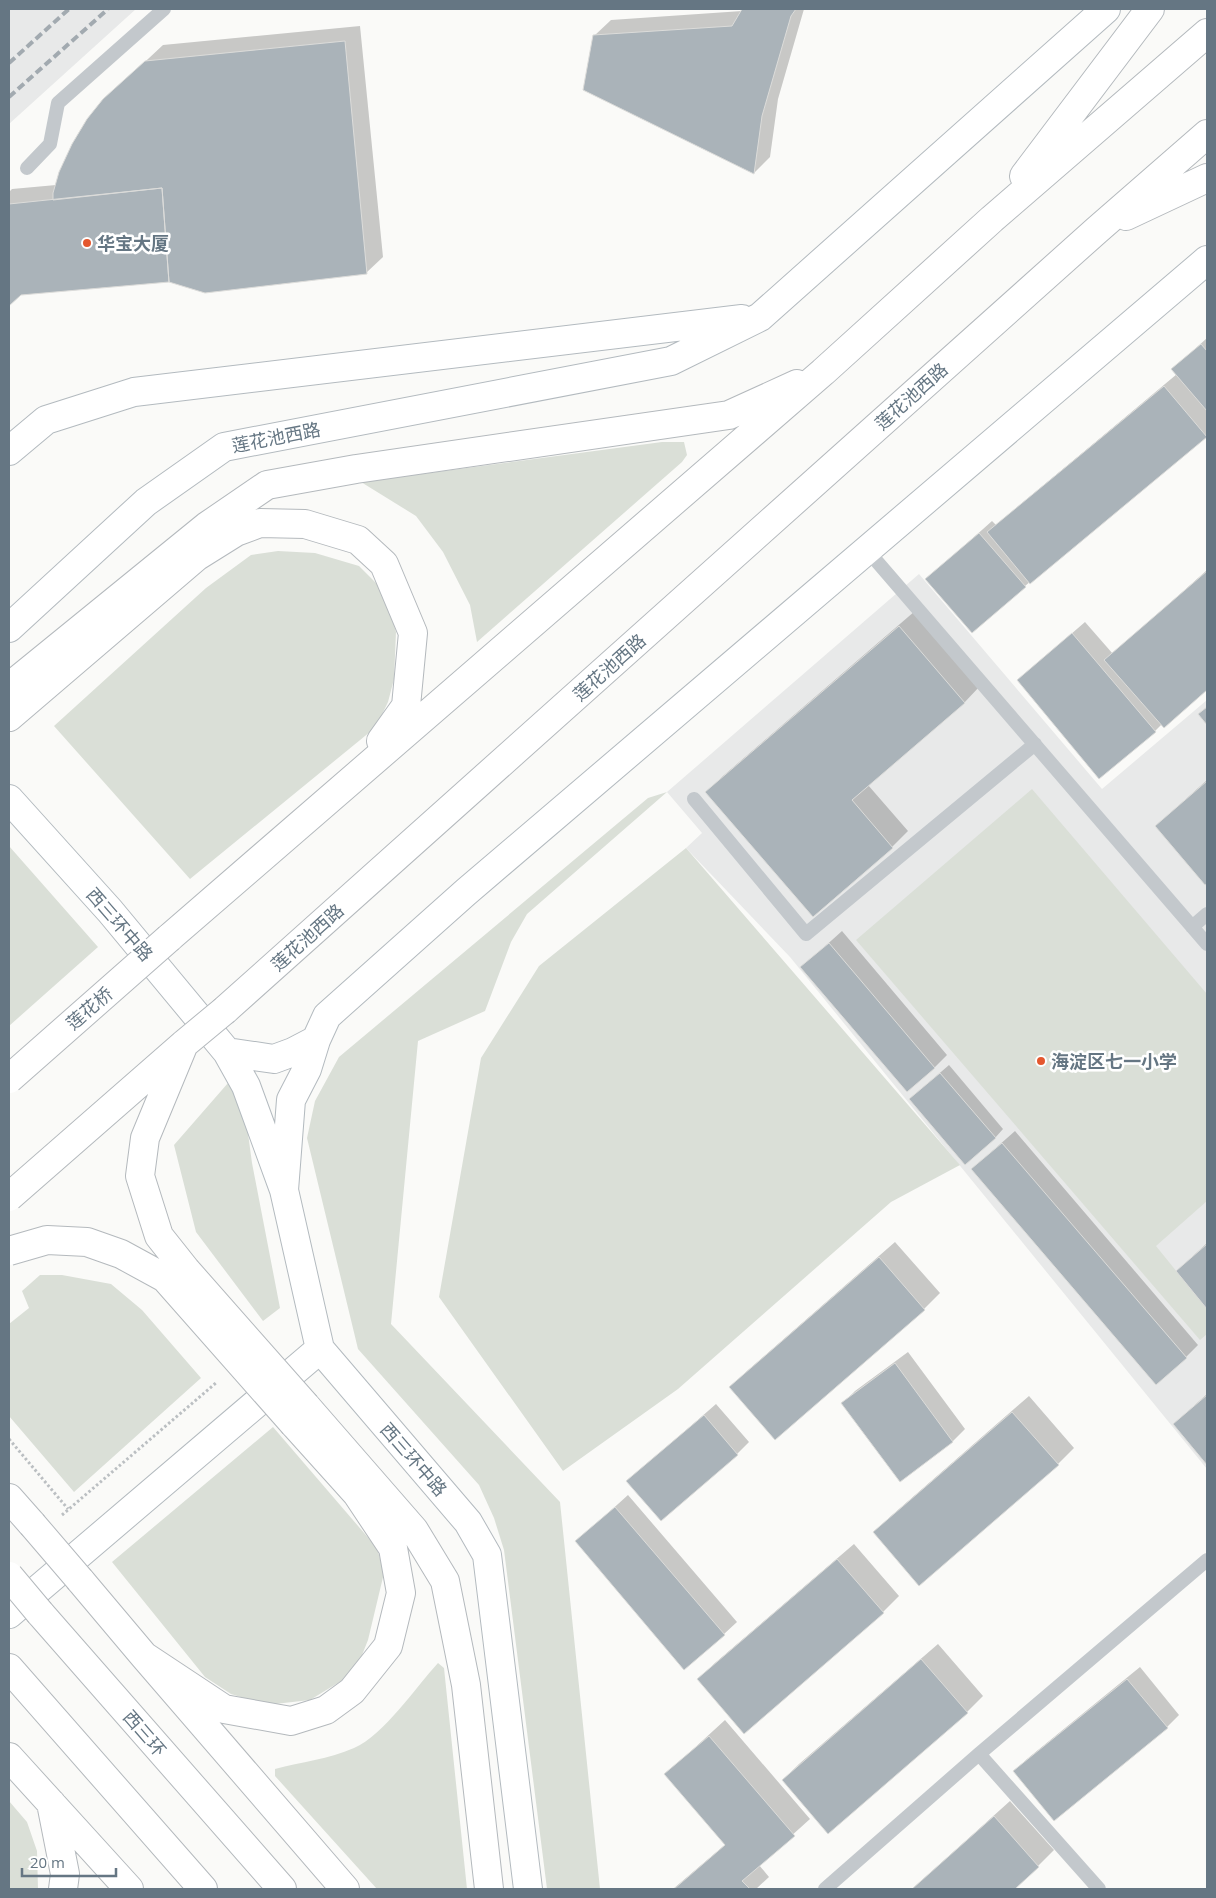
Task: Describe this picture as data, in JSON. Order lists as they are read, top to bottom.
{
  "streets": {
    "main road": [
      "莲花池西路",
      "西三环中路",
      "莲花桥",
      "西三环"
    ]
  },
  "places": ["华宝大厦", "海淀区七一小学"],
  "scale_bar": "20 m"
}
